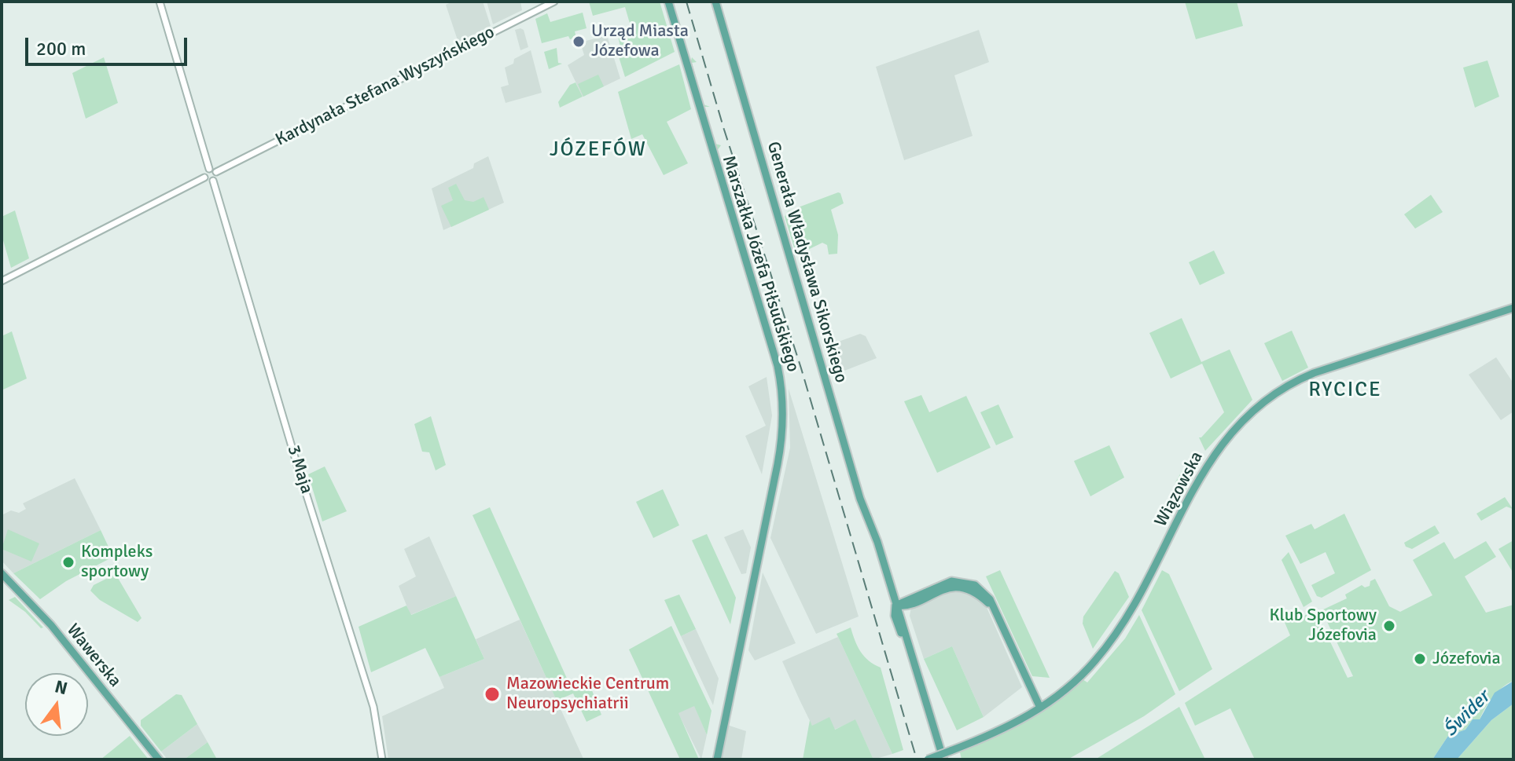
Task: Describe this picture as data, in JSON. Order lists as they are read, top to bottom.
{
  "streets": {
    "main road": [
      "Generała Władysława Sikorskiego",
      "Marszałka Józefa Piłsudskiego",
      "Wiązowska",
      "Wawerska"
    ],
    "street": ["Kardynała Stefana Wyszyńskiego", "3 Maja"]
  },
  "districts": ["JÓZEFÓW", "RYCICE"],
  "water": ["Świder"],
  "places": [
    "Urząd Miasta Józefowa",
    "Kompleks sportowy",
    "Klub Sportowy Józefovia",
    "Józefovia",
    "Mazowieckie Centrum Neuropsychiatrii"
  ],
  "scale_bar": "200 m",
  "north": "top"
}
